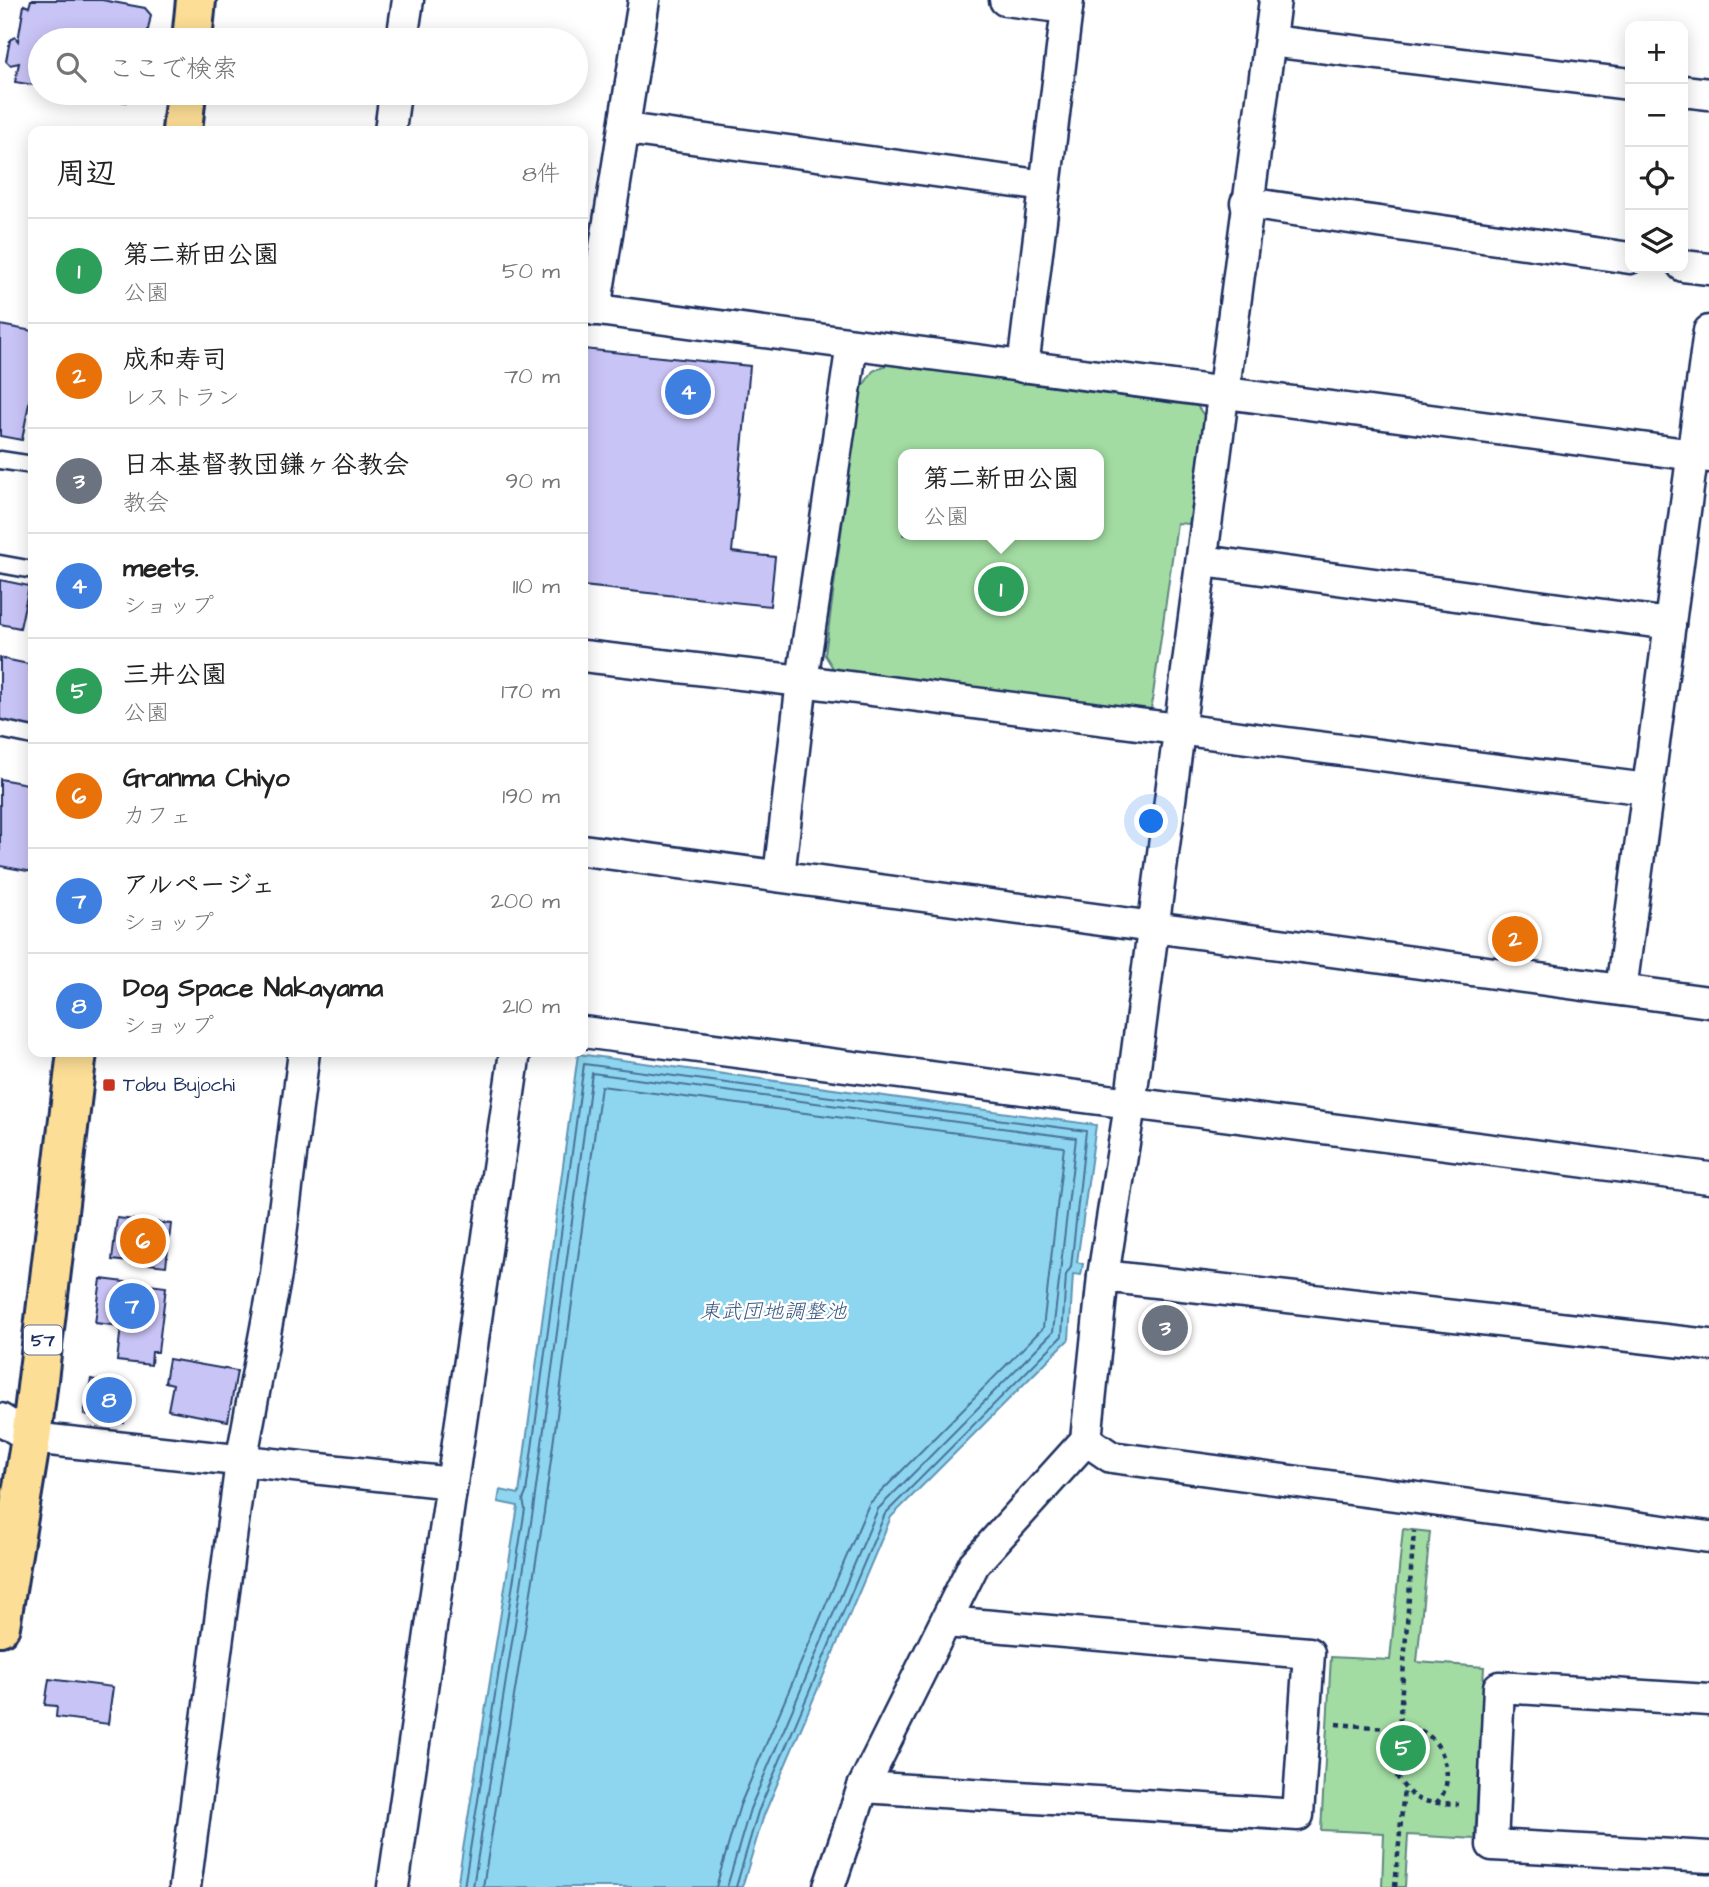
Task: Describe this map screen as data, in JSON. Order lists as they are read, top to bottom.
{
  "streets": {
    "main road": ["57"]
  },
  "water": ["東武団地調整池"],
  "places": {
    "transit": ["Tobu Bujochi"]
  },
  "page": {
    "map_buttons": ["+", "−"],
    "search": "ここで検索",
    "heading": ["周辺", "8件"],
    "list": [
      {
        "mark": "1",
        "name": "第二新田公園",
        "note": "公園",
        "value": "50 m"
      },
      {
        "mark": "2",
        "name": "成和寿司",
        "note": "レストラン",
        "value": "70 m"
      },
      {
        "mark": "3",
        "name": "日本基督教団鎌ヶ谷教会",
        "note": "教会",
        "value": "90 m"
      },
      {
        "mark": "4",
        "name": "meets.",
        "note": "ショップ",
        "value": "110 m"
      },
      {
        "mark": "5",
        "name": "三井公園",
        "note": "公園",
        "value": "170 m"
      },
      {
        "mark": "6",
        "name": "Granma Chiyo",
        "note": "カフェ",
        "value": "190 m"
      },
      {
        "mark": "7",
        "name": "アルページェ",
        "note": "ショップ",
        "value": "200 m"
      },
      {
        "mark": "8",
        "name": "Dog Space Nakayama",
        "note": "ショップ",
        "value": "210 m"
      }
    ],
    "pins": [
      "4",
      "1",
      "2",
      "6",
      "7",
      "3",
      "8",
      "5"
    ],
    "popup": ["第二新田公園", "公園"]
  }
}
